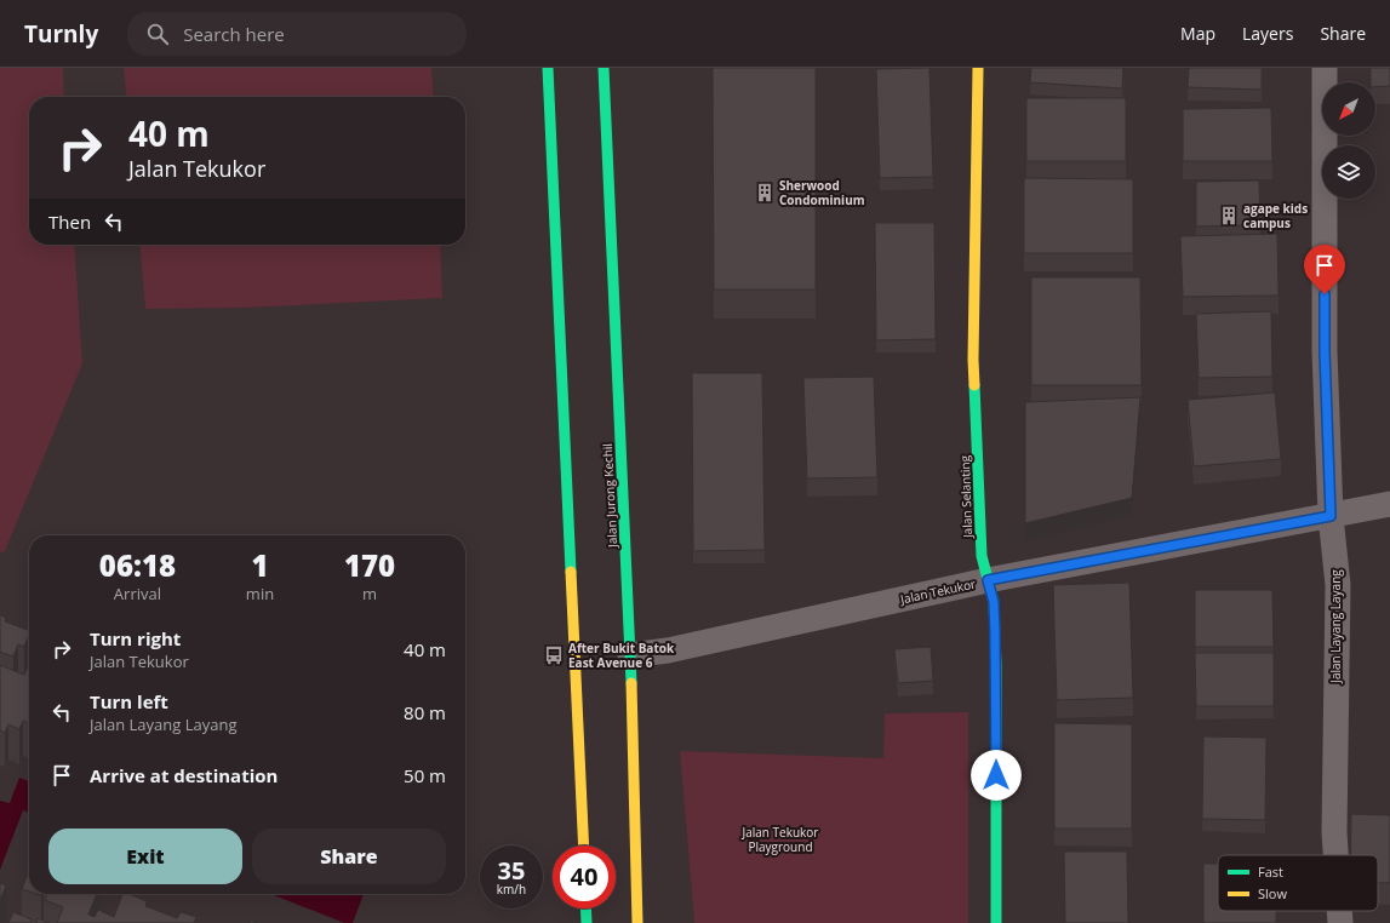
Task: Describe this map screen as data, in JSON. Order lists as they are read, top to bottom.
{
  "streets": {
    "main road": ["Jalan Jurong Kechil", "Jalan Selanting"],
    "street": ["Jalan Tekukor", "Jalan Layang Layang"]
  },
  "crossings": [
    ["Jalan Jurong Kechil", "Jalan Tekukor"],
    ["Jalan Selanting", "Jalan Tekukor"],
    ["Jalan Tekukor", "Jalan Layang Layang"]
  ],
  "parks": ["Jalan Tekukor Playground"],
  "places": {
    "building": ["Sherwood Condominium", "agape kids campus"],
    "bus stop": ["After Bukit Batok East Avenue 6"]
  },
  "legend": ["Fast", "Slow"],
  "north": "bottom left",
  "page": {
    "header": "Turnly",
    "search": "Search here",
    "nav": ["Map", "Layers", "Share"],
    "turn": ["40 m", "Jalan Tekukor"],
    "then": "Then",
    "eta": [
      "06:18",
      "Arrival",
      "1",
      "min",
      "170",
      "m"
    ],
    "list": [
      {
        "name": "Turn right",
        "note": "Jalan Tekukor",
        "value": "40 m"
      },
      {
        "name": "Turn left",
        "note": "Jalan Layang Layang",
        "value": "80 m"
      },
      {
        "name": "Arrive at destination",
        "value": "50 m"
      }
    ],
    "buttons": ["Exit", "Share"],
    "speed": "35 km/h",
    "limit": "40"
  }
}
